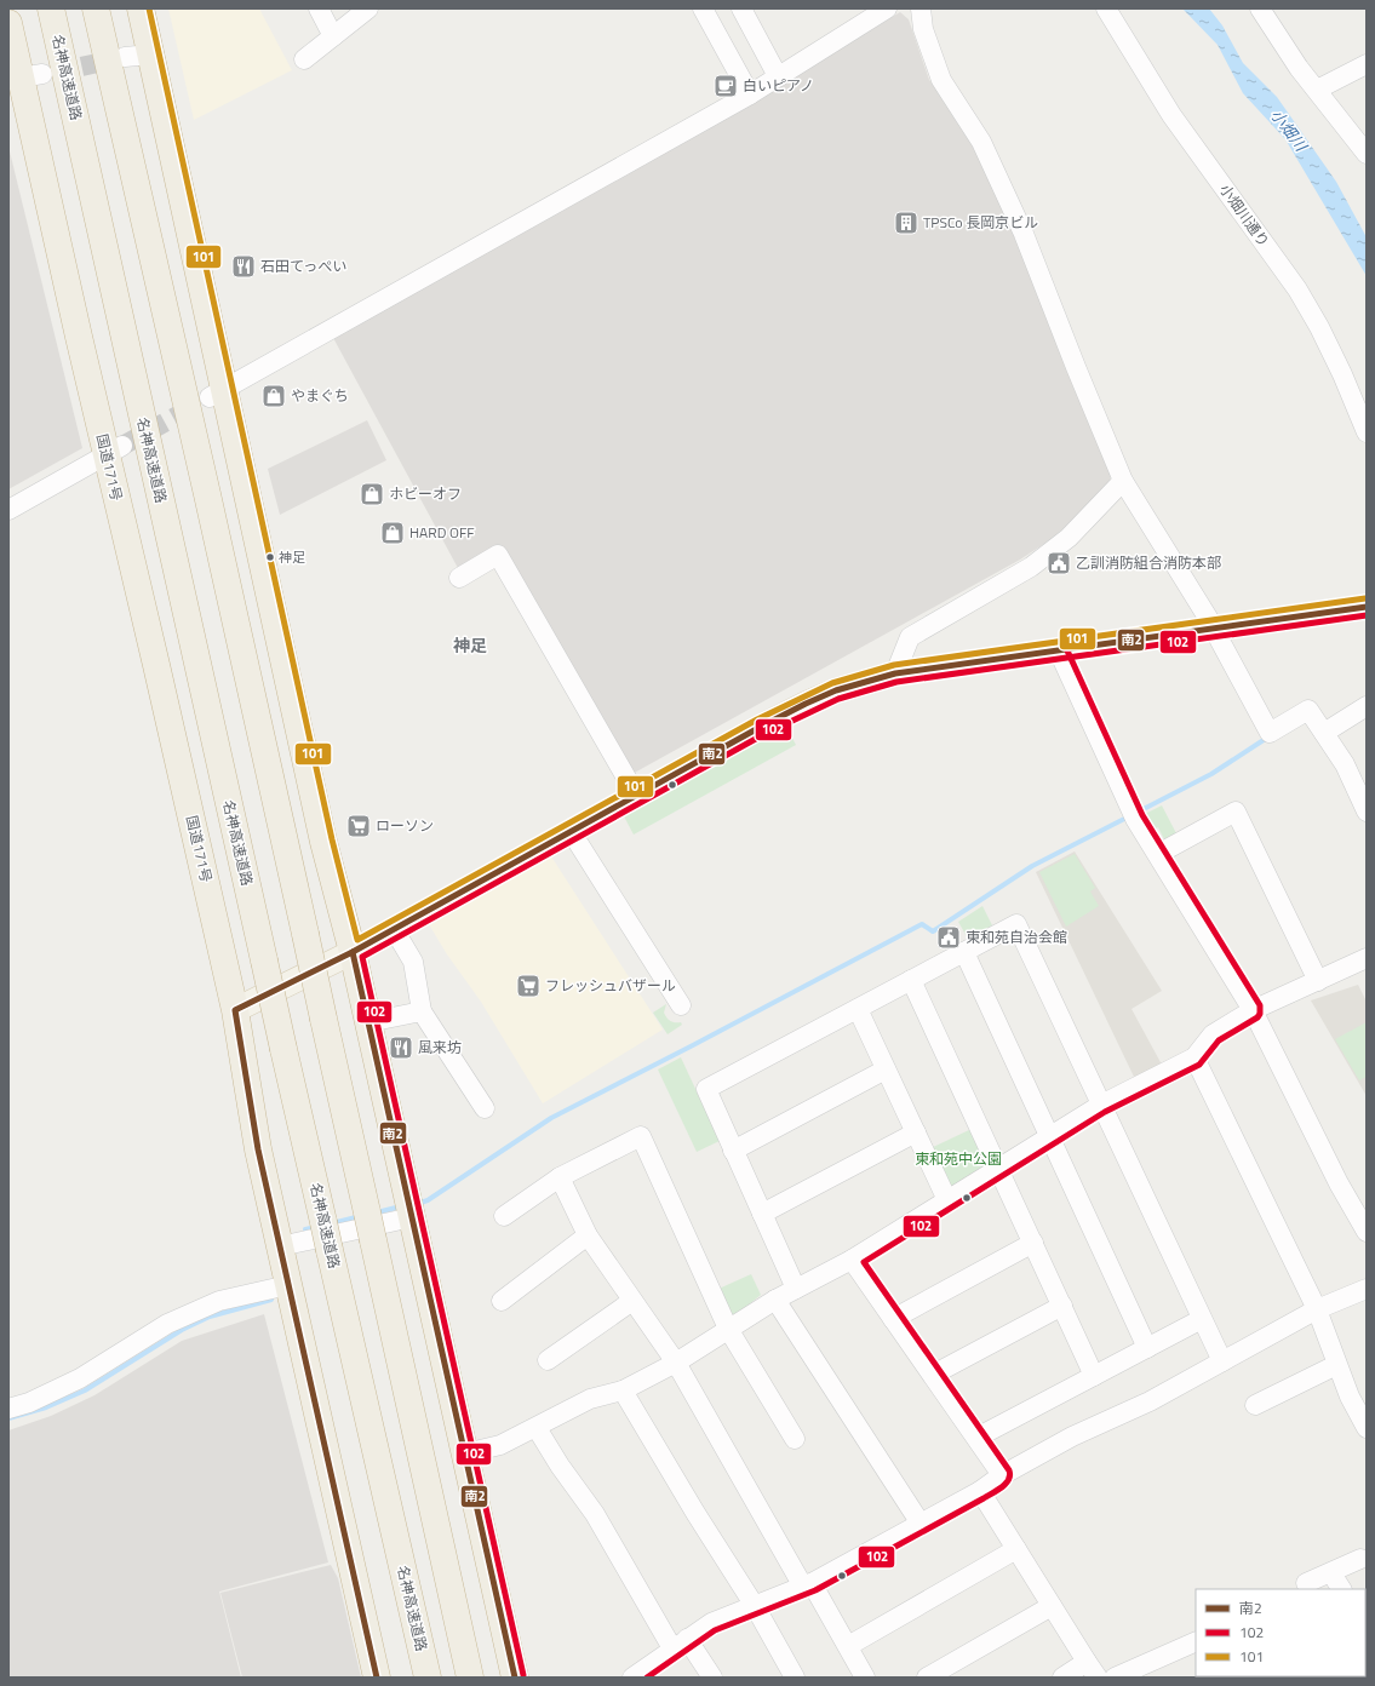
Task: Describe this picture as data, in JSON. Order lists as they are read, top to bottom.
{
  "streets": {
    "highway": ["名神高速道路", "国道171号"],
    "street": ["小畑川通り"]
  },
  "districts": ["神足"],
  "water": ["小畑川"],
  "parks": ["東和苑中公園"],
  "places": {
    "cafe": ["白いピアノ"],
    "building": ["TPSCo 長岡京ビル"],
    "restaurant": ["石田てっぺい", "風来坊"],
    "shop": ["やまぐち", "ホビーオフ", "HARD OFF"],
    "other": ["神足"],
    "public building": ["乙訓消防組合消防本部", "東和苑自治会館"],
    "supermarket": ["ローソン", "フレッシュバザール"]
  },
  "lines": ["transit line 101", "transit line 南2", "transit line 102"],
  "legend": ["南2", "102", "101"]
}
